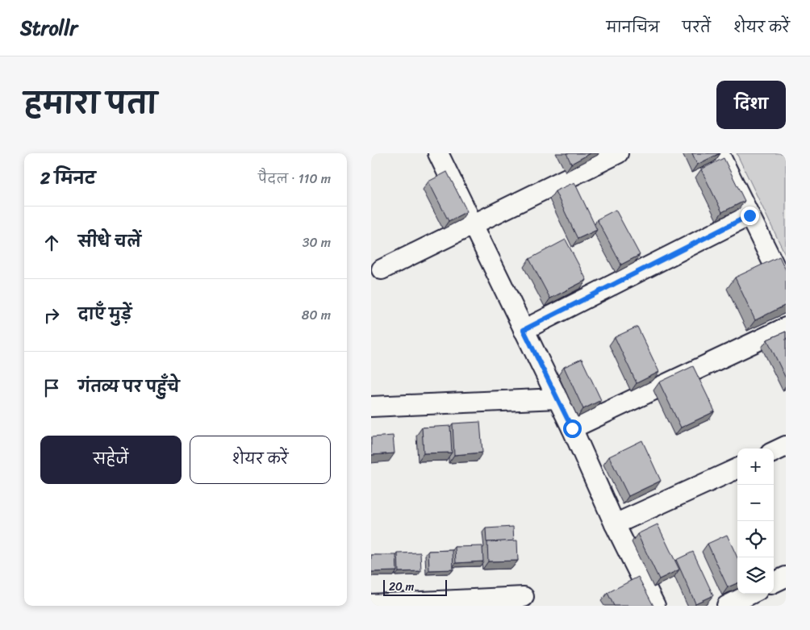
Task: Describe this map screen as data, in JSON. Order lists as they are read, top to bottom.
{
  "scale_bar": "20 m",
  "page": {
    "header": "Strollr",
    "nav": ["मानचित्र", "परतें", "शेयर करें"],
    "title": "हमारा पता",
    "buttons": [
      "दिशा",
      ["सहेजें", "शेयर करें"]
    ],
    "heading": ["2 मिनट", "पैदल · 110 m"],
    "list": [
      ["सीधे चलें", "30 m"],
      ["दाएँ मुड़ें", "80 m"],
      "गंतव्य पर पहुँचे"
    ],
    "map_buttons": ["+", "−"],
    "scale": "20 m"
  }
}
